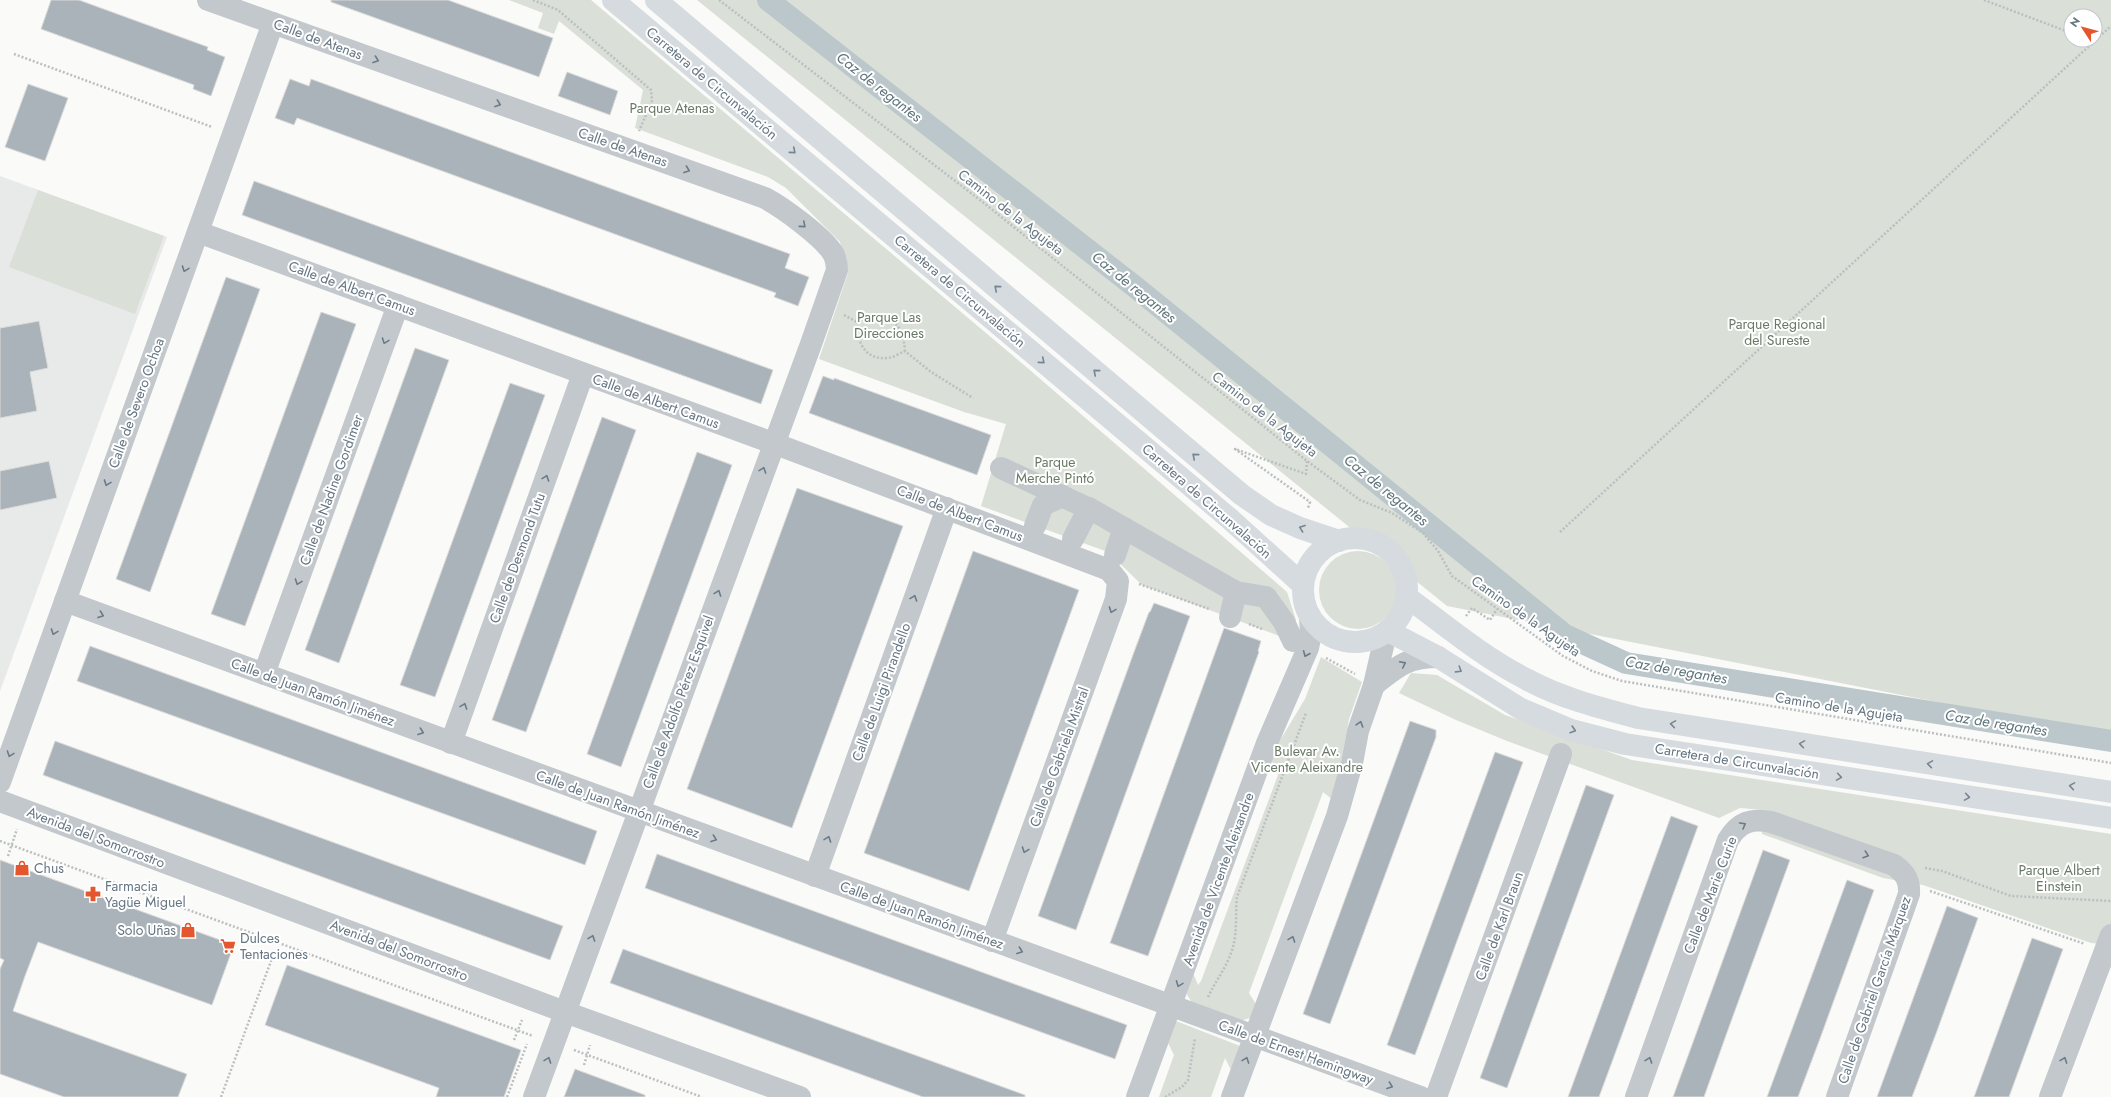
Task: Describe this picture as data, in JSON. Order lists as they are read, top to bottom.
{
  "streets": {
    "main road": ["Carretera de Circunvalación"],
    "street": [
      "Calle de Atenas",
      "Calle de Albert Camus",
      "Calle de Severo Ochoa",
      "Calle de Nadine Gordimer",
      "Calle de Desmond Tutu",
      "Calle de Juan Ramón Jiménez",
      "Calle de Luigi Pirandello",
      "Calle de Adolfo Pérez Esquivel",
      "Calle de Gabriela Mistral",
      "Avenida del Somorrostro",
      "Avenida de Vicente Aleixandre",
      "Calle de Marie Curie",
      "Calle de Karl Braun",
      "Calle de Gabriel García Márquez",
      "Calle de Ernest Hemingway"
    ],
    "path": ["Camino de la Agujeta"]
  },
  "crossings": [
    ["Calle de Atenas", "Calle de Albert Camus"],
    ["Calle de Atenas", "Calle de Severo Ochoa"],
    ["Calle de Atenas", "Calle de Adolfo Pérez Esquivel"],
    ["Carretera de Circunvalación", "Avenida de Vicente Aleixandre"],
    ["Calle de Albert Camus", "Calle de Severo Ochoa"],
    ["Calle de Albert Camus", "Calle de Nadine Gordimer"],
    ["Calle de Albert Camus", "Calle de Desmond Tutu"],
    ["Calle de Albert Camus", "Calle de Luigi Pirandello"],
    ["Calle de Albert Camus", "Calle de Adolfo Pérez Esquivel"],
    ["Calle de Albert Camus", "Calle de Gabriela Mistral"],
    ["Calle de Severo Ochoa", "Calle de Juan Ramón Jiménez"],
    ["Calle de Nadine Gordimer", "Calle de Juan Ramón Jiménez"],
    ["Calle de Desmond Tutu", "Calle de Juan Ramón Jiménez"],
    ["Calle de Juan Ramón Jiménez", "Calle de Luigi Pirandello"],
    ["Calle de Juan Ramón Jiménez", "Calle de Adolfo Pérez Esquivel"],
    ["Calle de Juan Ramón Jiménez", "Calle de Gabriela Mistral"],
    ["Calle de Juan Ramón Jiménez", "Avenida de Vicente Aleixandre"],
    ["Calle de Juan Ramón Jiménez", "Calle de Ernest Hemingway"],
    ["Calle de Adolfo Pérez Esquivel", "Avenida del Somorrostro"],
    ["Avenida de Vicente Aleixandre", "Calle de Ernest Hemingway"],
    ["Calle de Marie Curie", "Calle de Gabriel García Márquez"]
  ],
  "one_way": [
    "Calle de Atenas",
    "Calle de Severo Ochoa",
    "Calle de Nadine Gordimer",
    "Calle de Desmond Tutu",
    "Calle de Juan Ramón Jiménez",
    "Calle de Luigi Pirandello",
    "Calle de Adolfo Pérez Esquivel",
    "Calle de Gabriela Mistral",
    "Calle de Ernest Hemingway"
  ],
  "water": ["Caz de regantes"],
  "parks": [
    "Parque Atenas",
    "Parque Las Direcciones",
    "Parque Regional del Sureste",
    "Parque Merche Pintó",
    "Bulevar Av. Vicente Aleixandre",
    "Parque Albert Einstein"
  ],
  "places": {
    "shop": ["Chus", "Solo Uñas"],
    "pharmacy": ["Farmacia Yagüe Miguel"],
    "supermarket": ["Dulces Tentaciones"]
  },
  "north": "top left"
}
